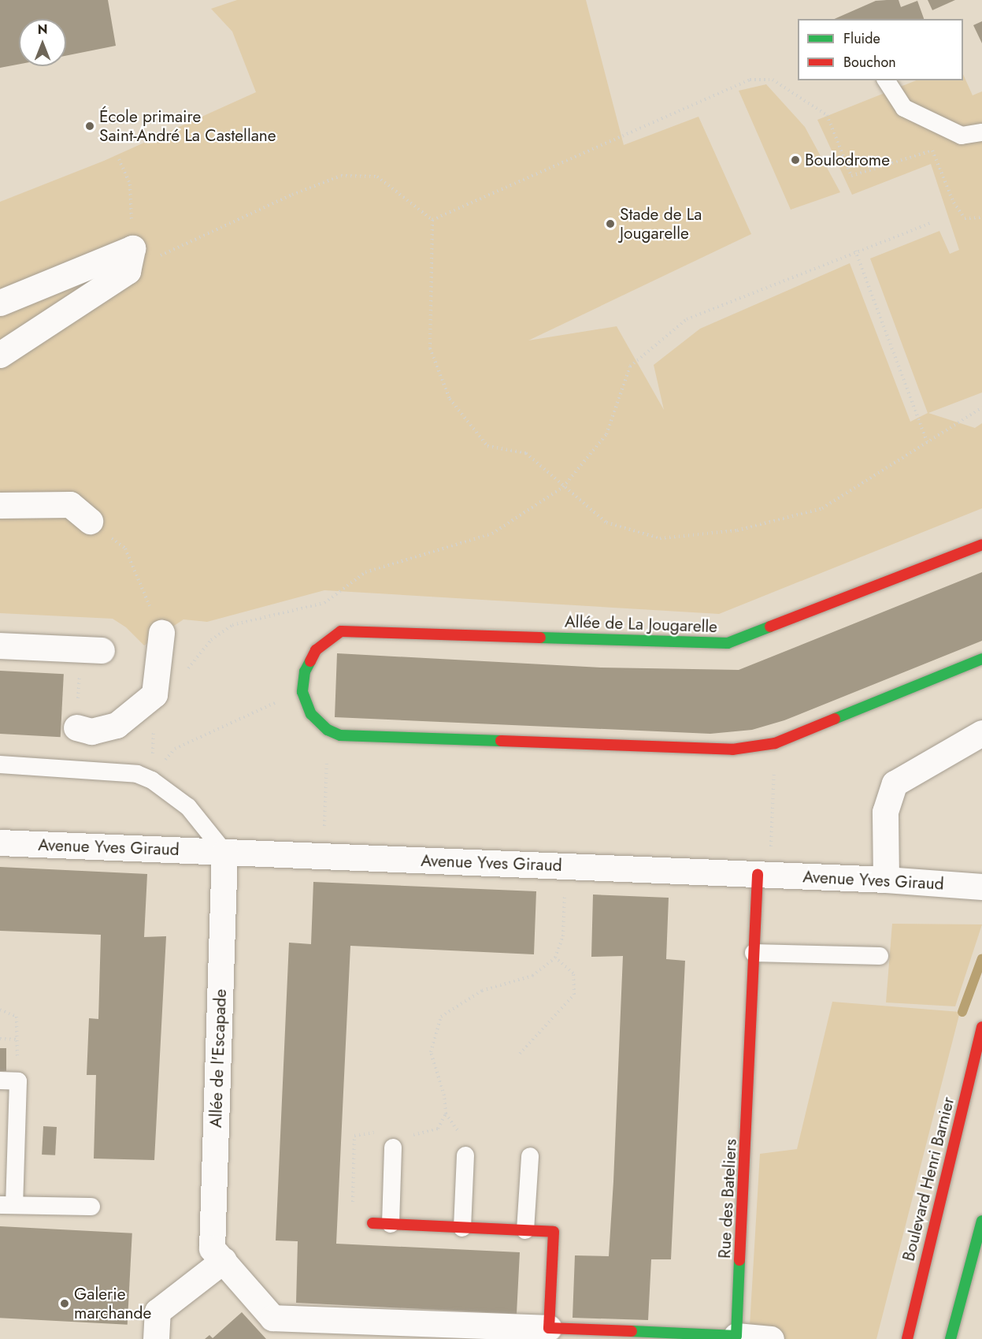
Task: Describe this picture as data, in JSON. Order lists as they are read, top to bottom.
{
  "streets": {
    "street": [
      "Allée de La Jougarelle",
      "Avenue Yves Giraud",
      "Allée de l'Escapade",
      "Boulevard Henri Barnier",
      "Rue des Bateliers"
    ]
  },
  "crossings": [
    ["Avenue Yves Giraud", "Allée de l'Escapade"],
    ["Avenue Yves Giraud", "Rue des Bateliers"]
  ],
  "places": [
    "École primaire Saint-André La Castellane",
    "Boulodrome",
    "Stade de La Jougarelle",
    "Galerie marchande"
  ],
  "legend": ["Fluide", "Bouchon"],
  "north": "top"
}
